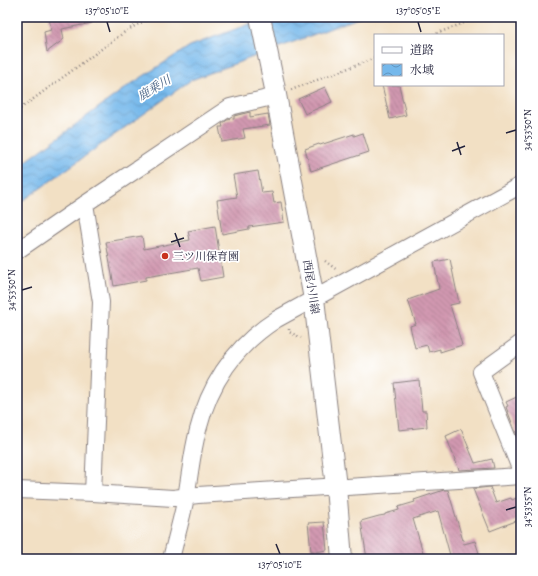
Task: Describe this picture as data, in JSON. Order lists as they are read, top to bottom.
{
  "streets": {
    "main road": ["西尾小川線"]
  },
  "water": ["鹿乗川"],
  "places": ["三ツ川保育園"],
  "legend": ["道路", "水域"],
  "coordinates": [
    "137°05'10\"E",
    "137°05'05\"E",
    "34°53'50\"N",
    "34°53'55\"N"
  ]
}
